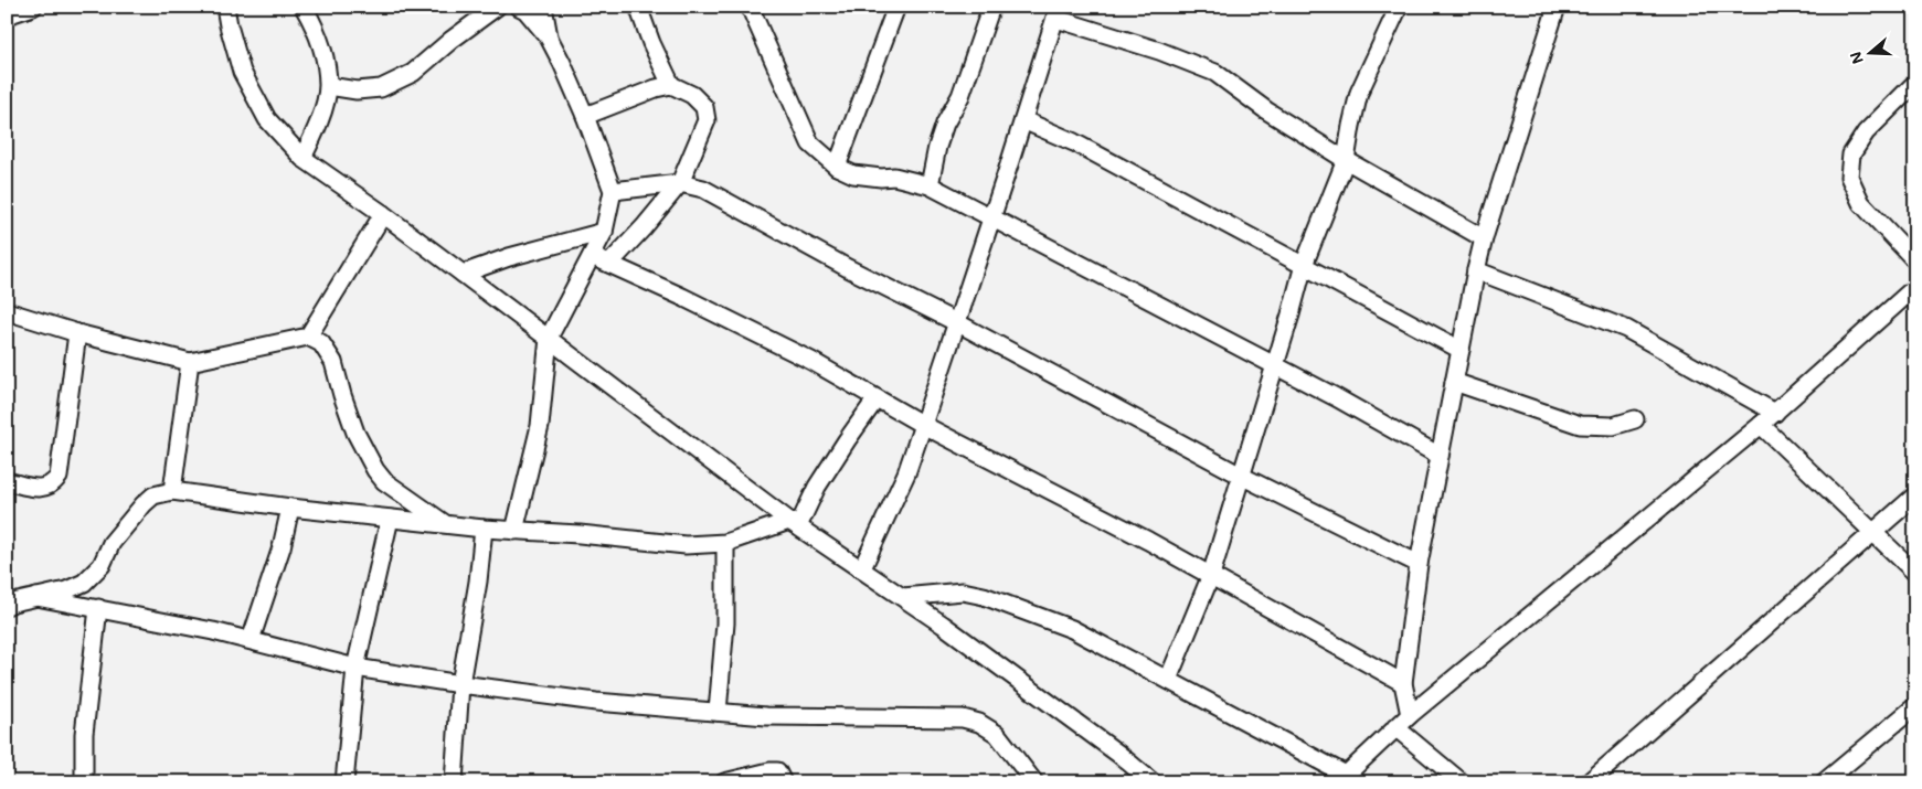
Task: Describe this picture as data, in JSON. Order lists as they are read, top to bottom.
{
  "north": "left"
}
